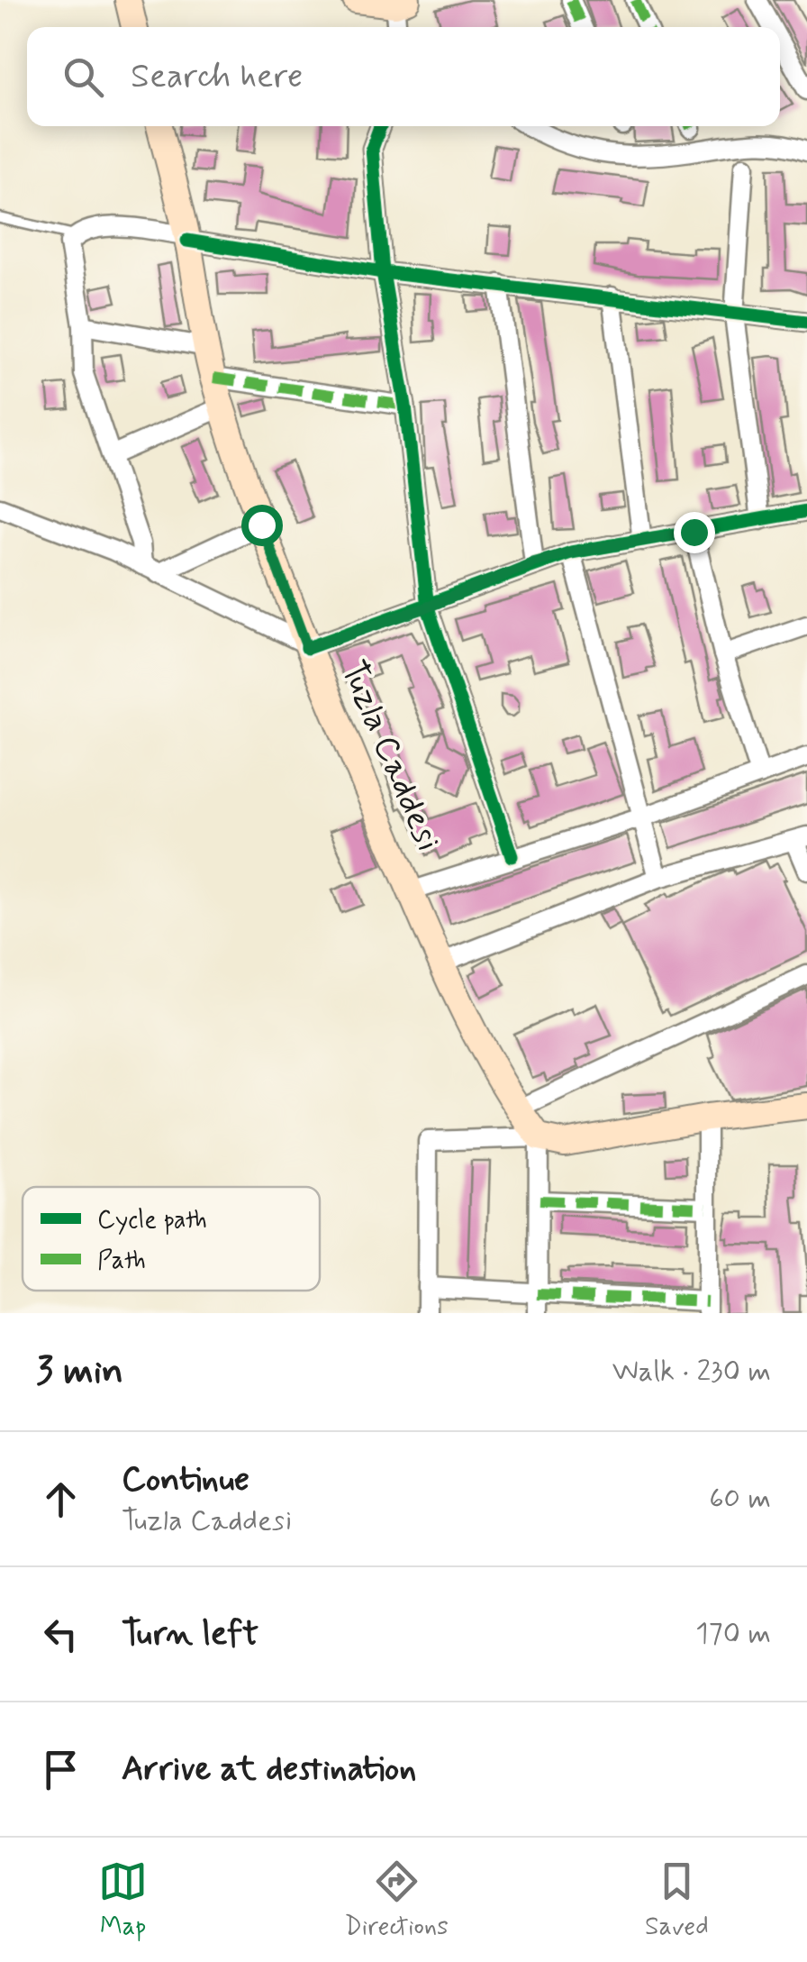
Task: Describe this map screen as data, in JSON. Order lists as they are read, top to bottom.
{
  "streets": {
    "main road": ["Tuzla Caddesi"]
  },
  "legend": ["Cycle path", "Path"],
  "page": {
    "search": "Search here",
    "heading": ["3 min", "Walk · 230 m"],
    "list": [
      ["Continue", "Tuzla Caddesi", "60 m"],
      ["Turn left", "170 m"],
      "Arrive at destination"
    ],
    "nav": ["Map", "Directions", "Saved"]
  }
}
